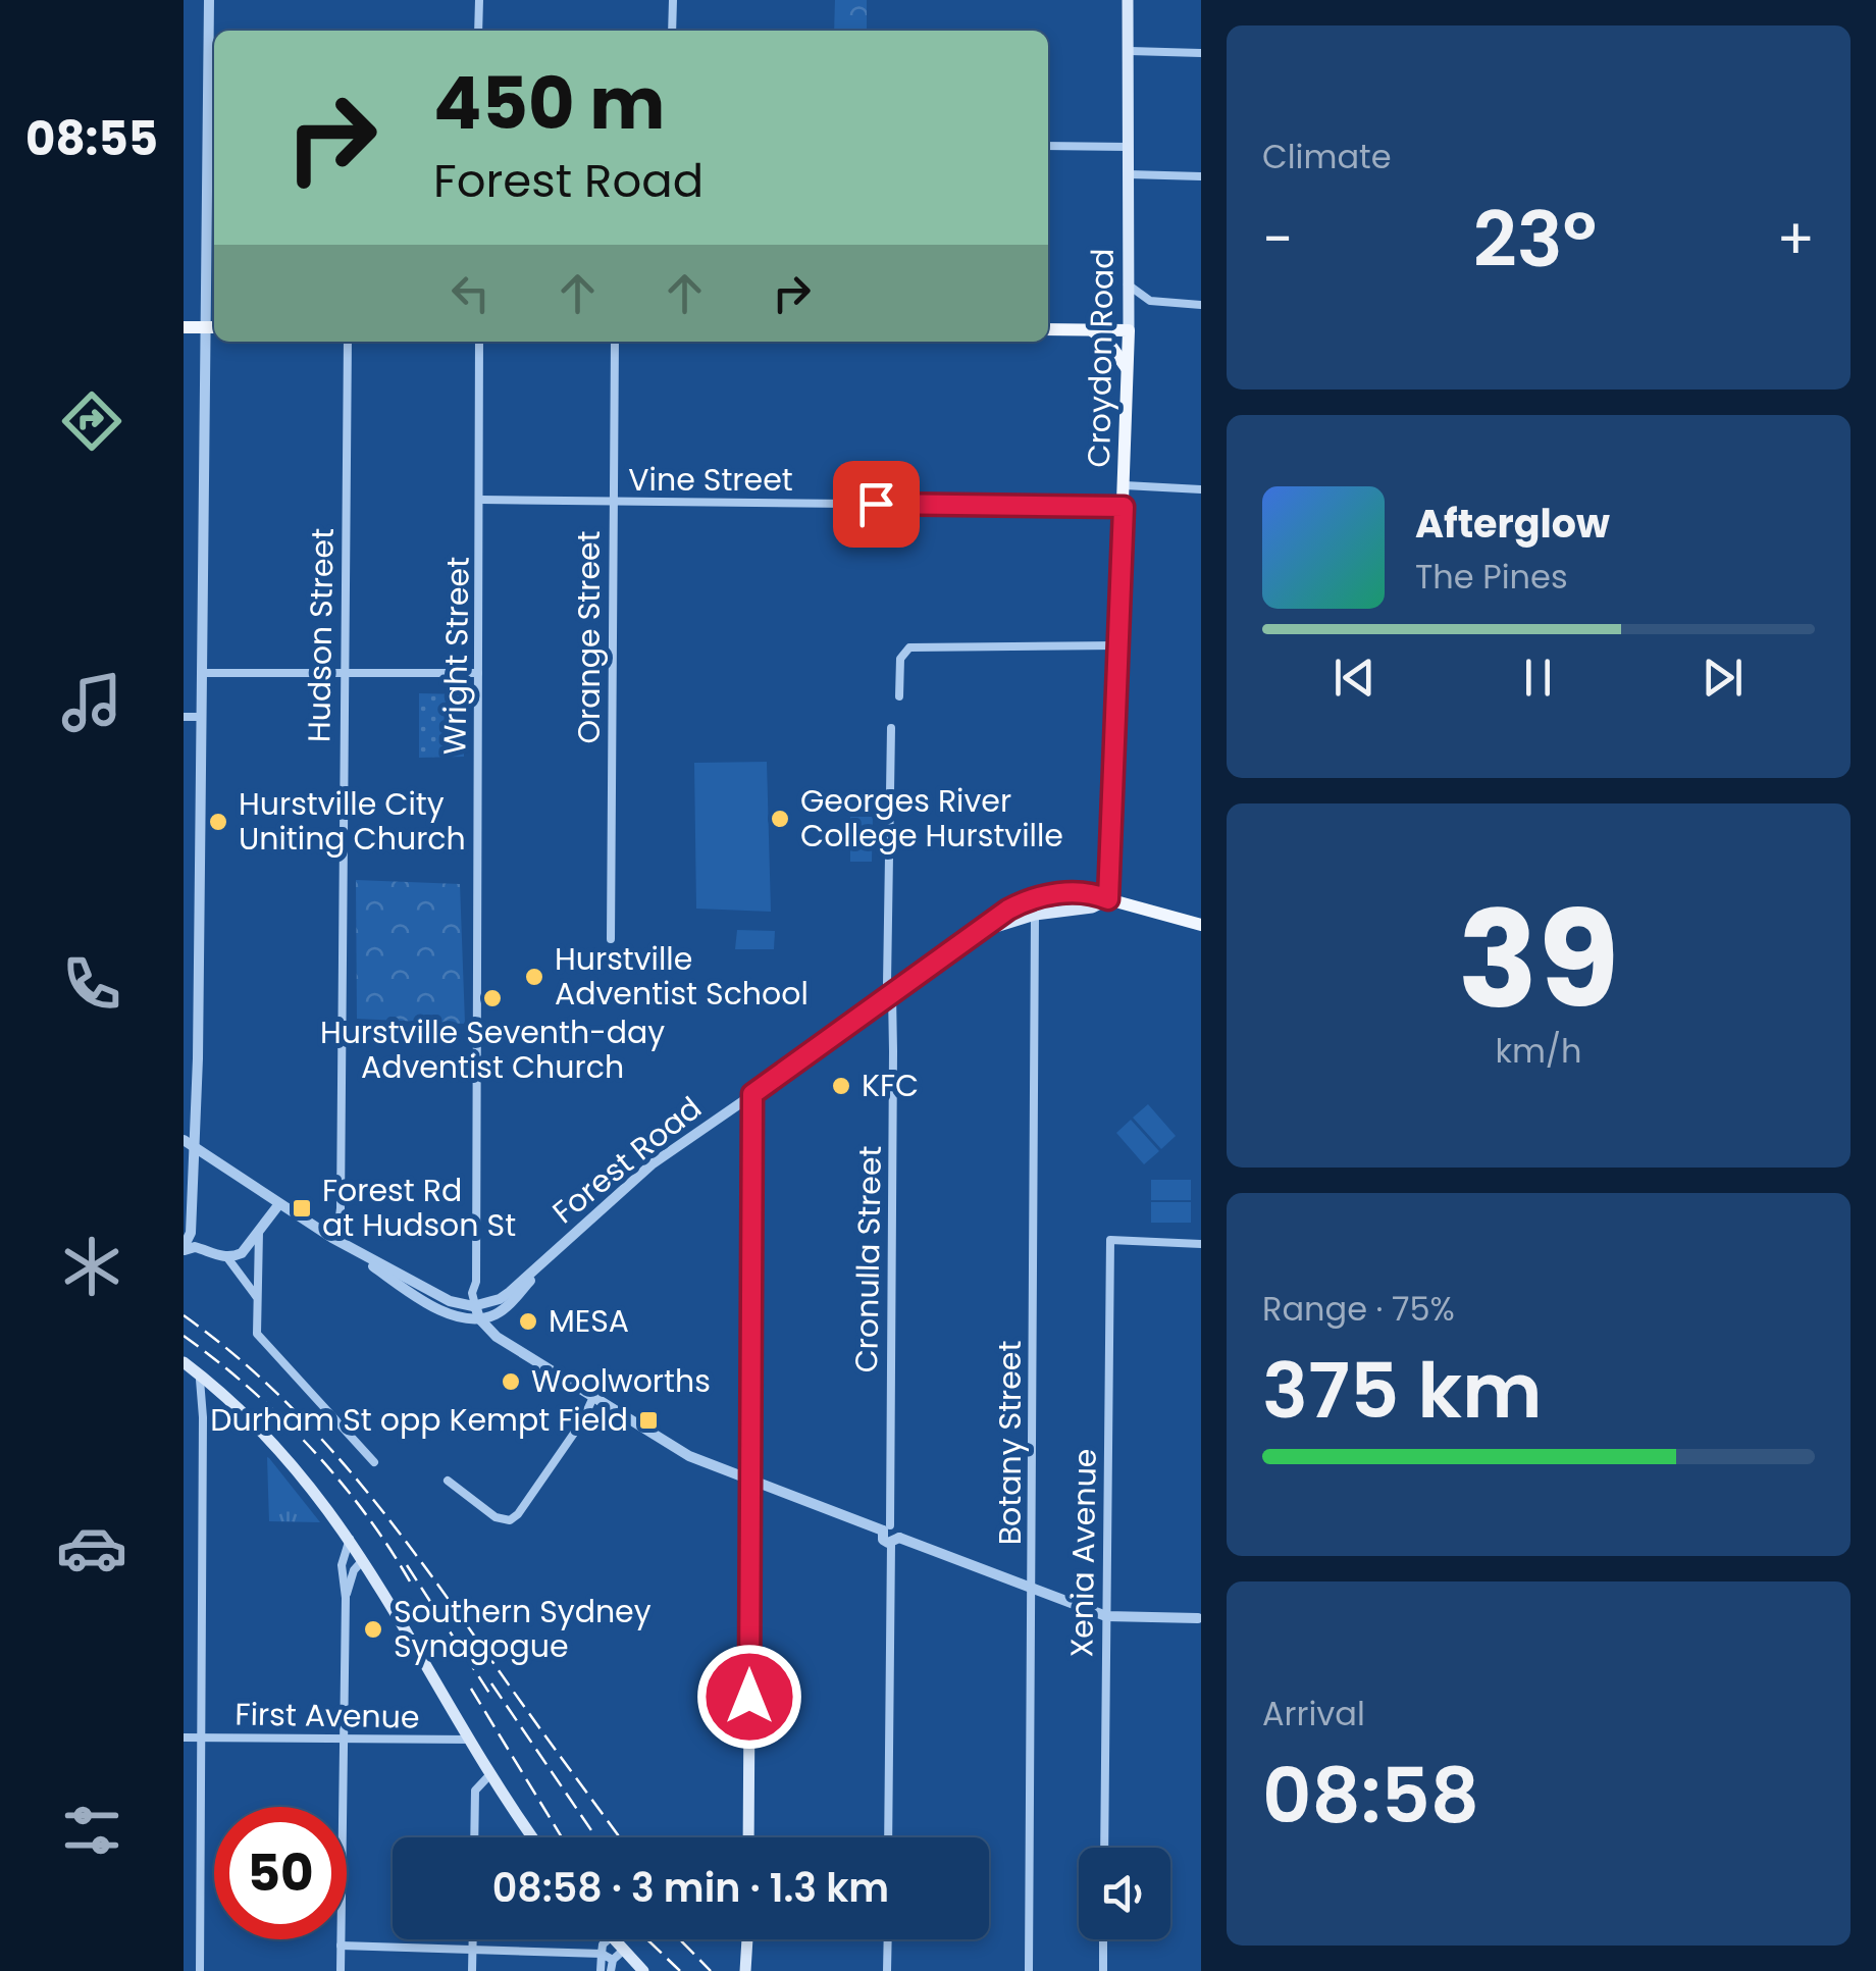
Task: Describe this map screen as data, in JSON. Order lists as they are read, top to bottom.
{
  "streets": {
    "main road": ["Croydon Road", "Forest Road"],
    "street": [
      "Vine Street",
      "Hudson Street",
      "Orange Street",
      "Wright Street",
      "Cronulla Street",
      "Botany Street",
      "Xenia Avenue",
      "First Avenue"
    ]
  },
  "crossings": [
    ["Croydon Road", "Vine Street"],
    ["Croydon Road", "Forest Road"],
    ["Vine Street", "Orange Street"],
    ["Vine Street", "Wright Street"],
    ["Wright Street", "Forest Road"],
    ["Forest Road", "Cronulla Street"],
    ["Forest Road", "Botany Street"]
  ],
  "places": {
    "other": [
      "Georges River College Hurstville",
      "Hurstville City Uniting Church",
      "Hurstville Adventist School",
      "Hurstville Seventh-day Adventist Church",
      "KFC",
      "MESA",
      "Woolworths",
      "Southern Sydney Synagogue"
    ],
    "transit": ["Forest Rd at Hudson St", "Durham St opp Kempt Field"]
  },
  "page": {
    "tabs": "08:55",
    "tile": [
      "Climate",
      ["39", "km/h"],
      ["Range · 75%", "375 km"],
      ["Arrival", "08:58"]
    ],
    "turn": ["450 m", "Forest Road"],
    "heat": ["−", "23°", "+"],
    "song": ["Afterglow", "The Pines"],
    "limit": "50",
    "trip": "08:58 · 3 min · 1.3 km"
  }
}
